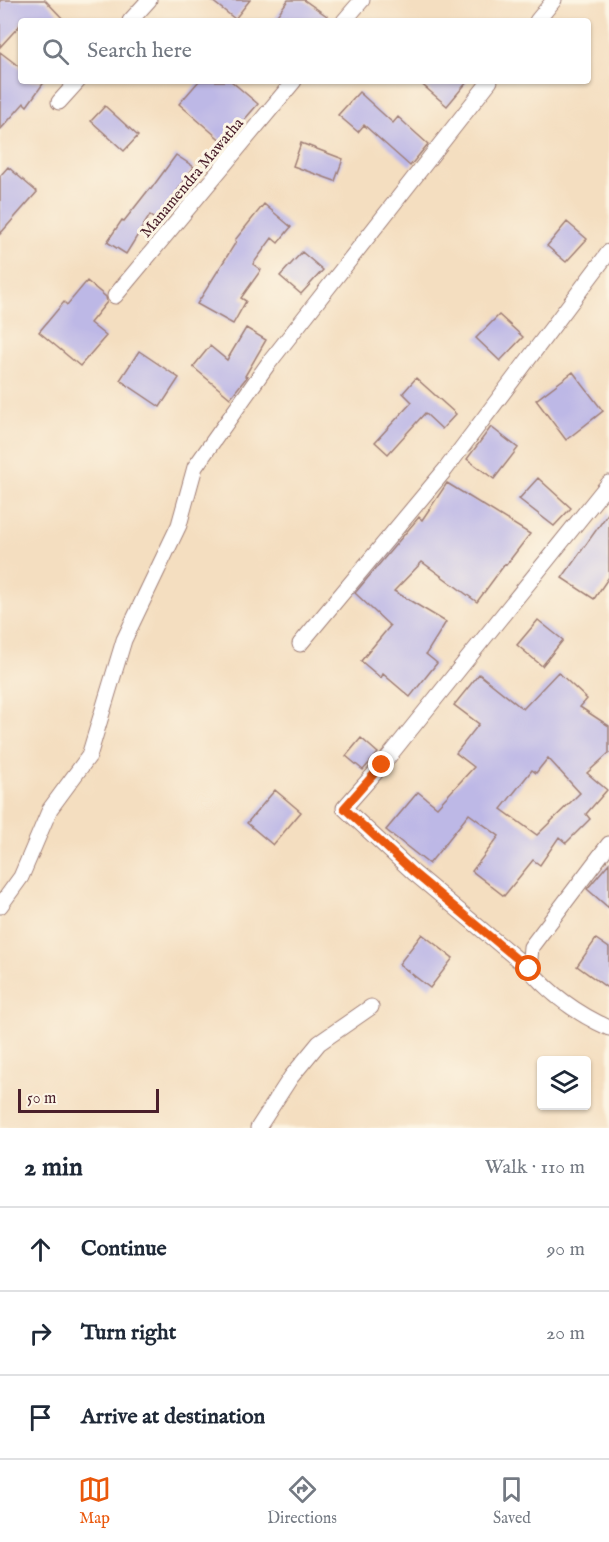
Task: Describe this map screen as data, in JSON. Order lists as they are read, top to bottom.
{
  "streets": {
    "street": ["Manamendra Mawatha"]
  },
  "scale_bar": "50 m",
  "page": {
    "search": "Search here",
    "scale": "50 m",
    "heading": ["2 min", "Walk · 110 m"],
    "list": [
      ["Continue", "90 m"],
      ["Turn right", "20 m"],
      "Arrive at destination"
    ],
    "nav": ["Map", "Directions", "Saved"]
  }
}
